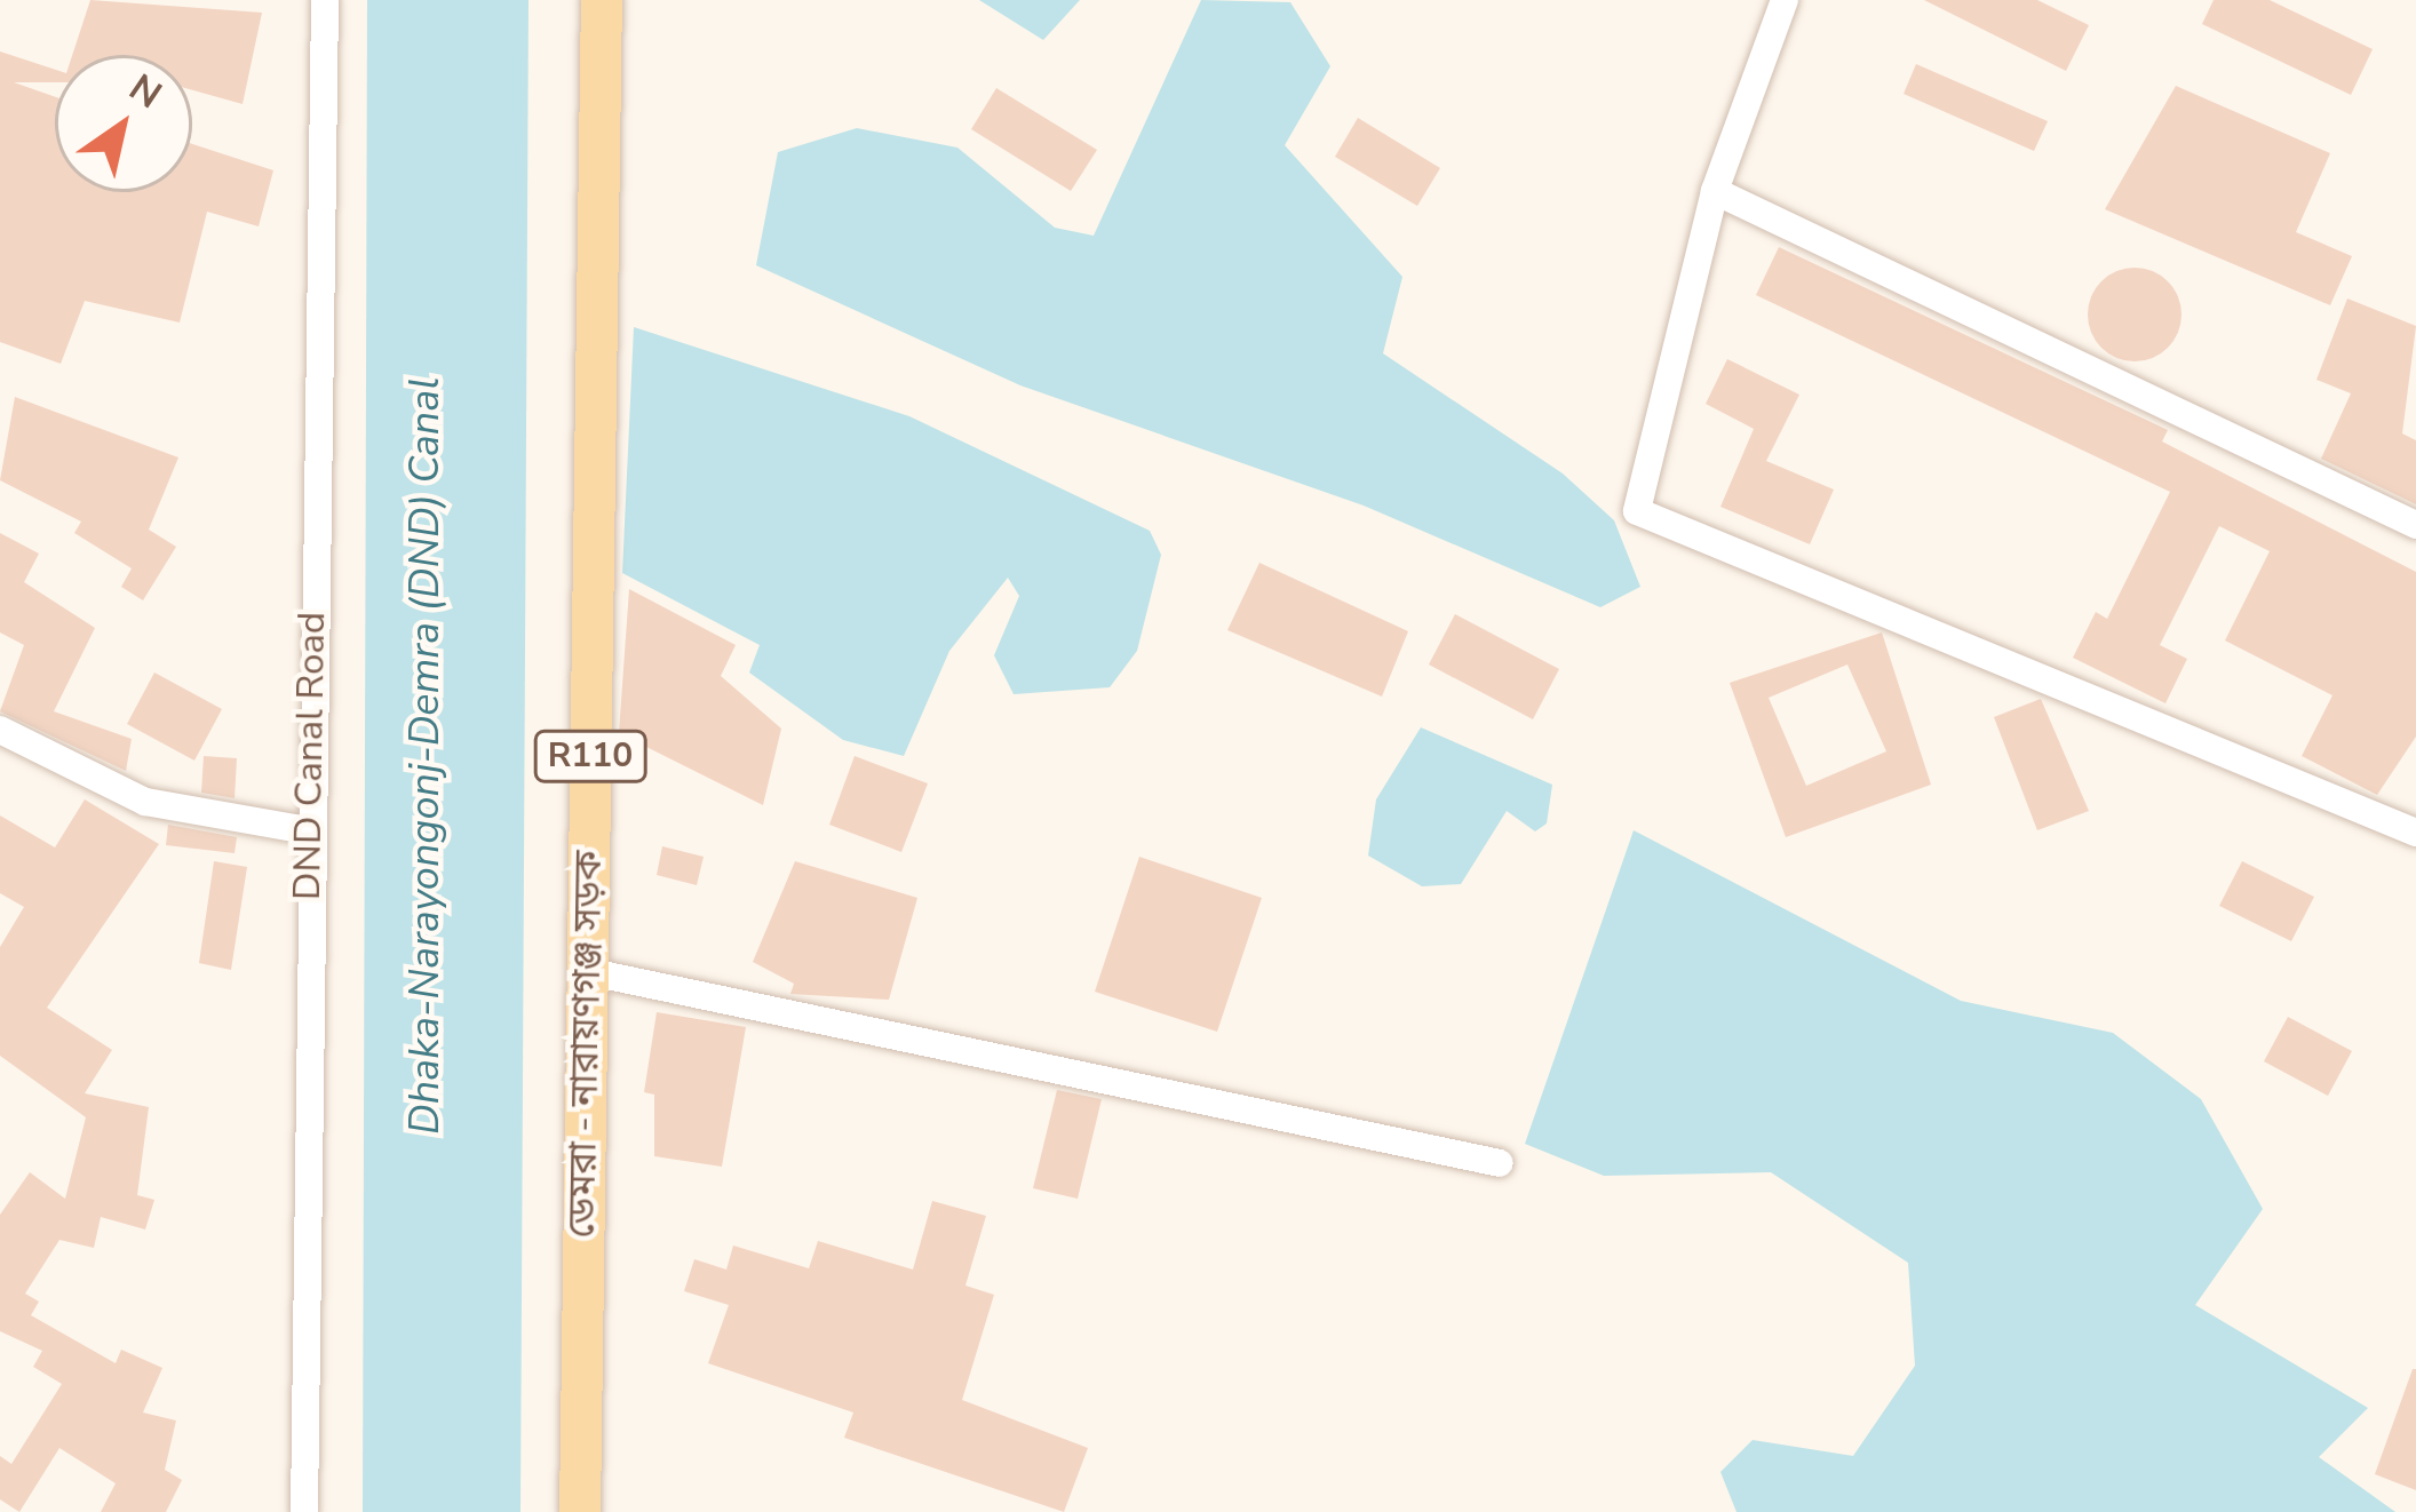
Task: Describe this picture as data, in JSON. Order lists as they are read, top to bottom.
{
  "streets": {
    "main road": ["R110", "ডেমরা - নারায়ণগঞ্জ সড়ক"],
    "street": ["DND Canal Road"]
  },
  "water": ["Dhaka-Narayongonj-Demra (DND) Canal"],
  "north": "top right"
}
